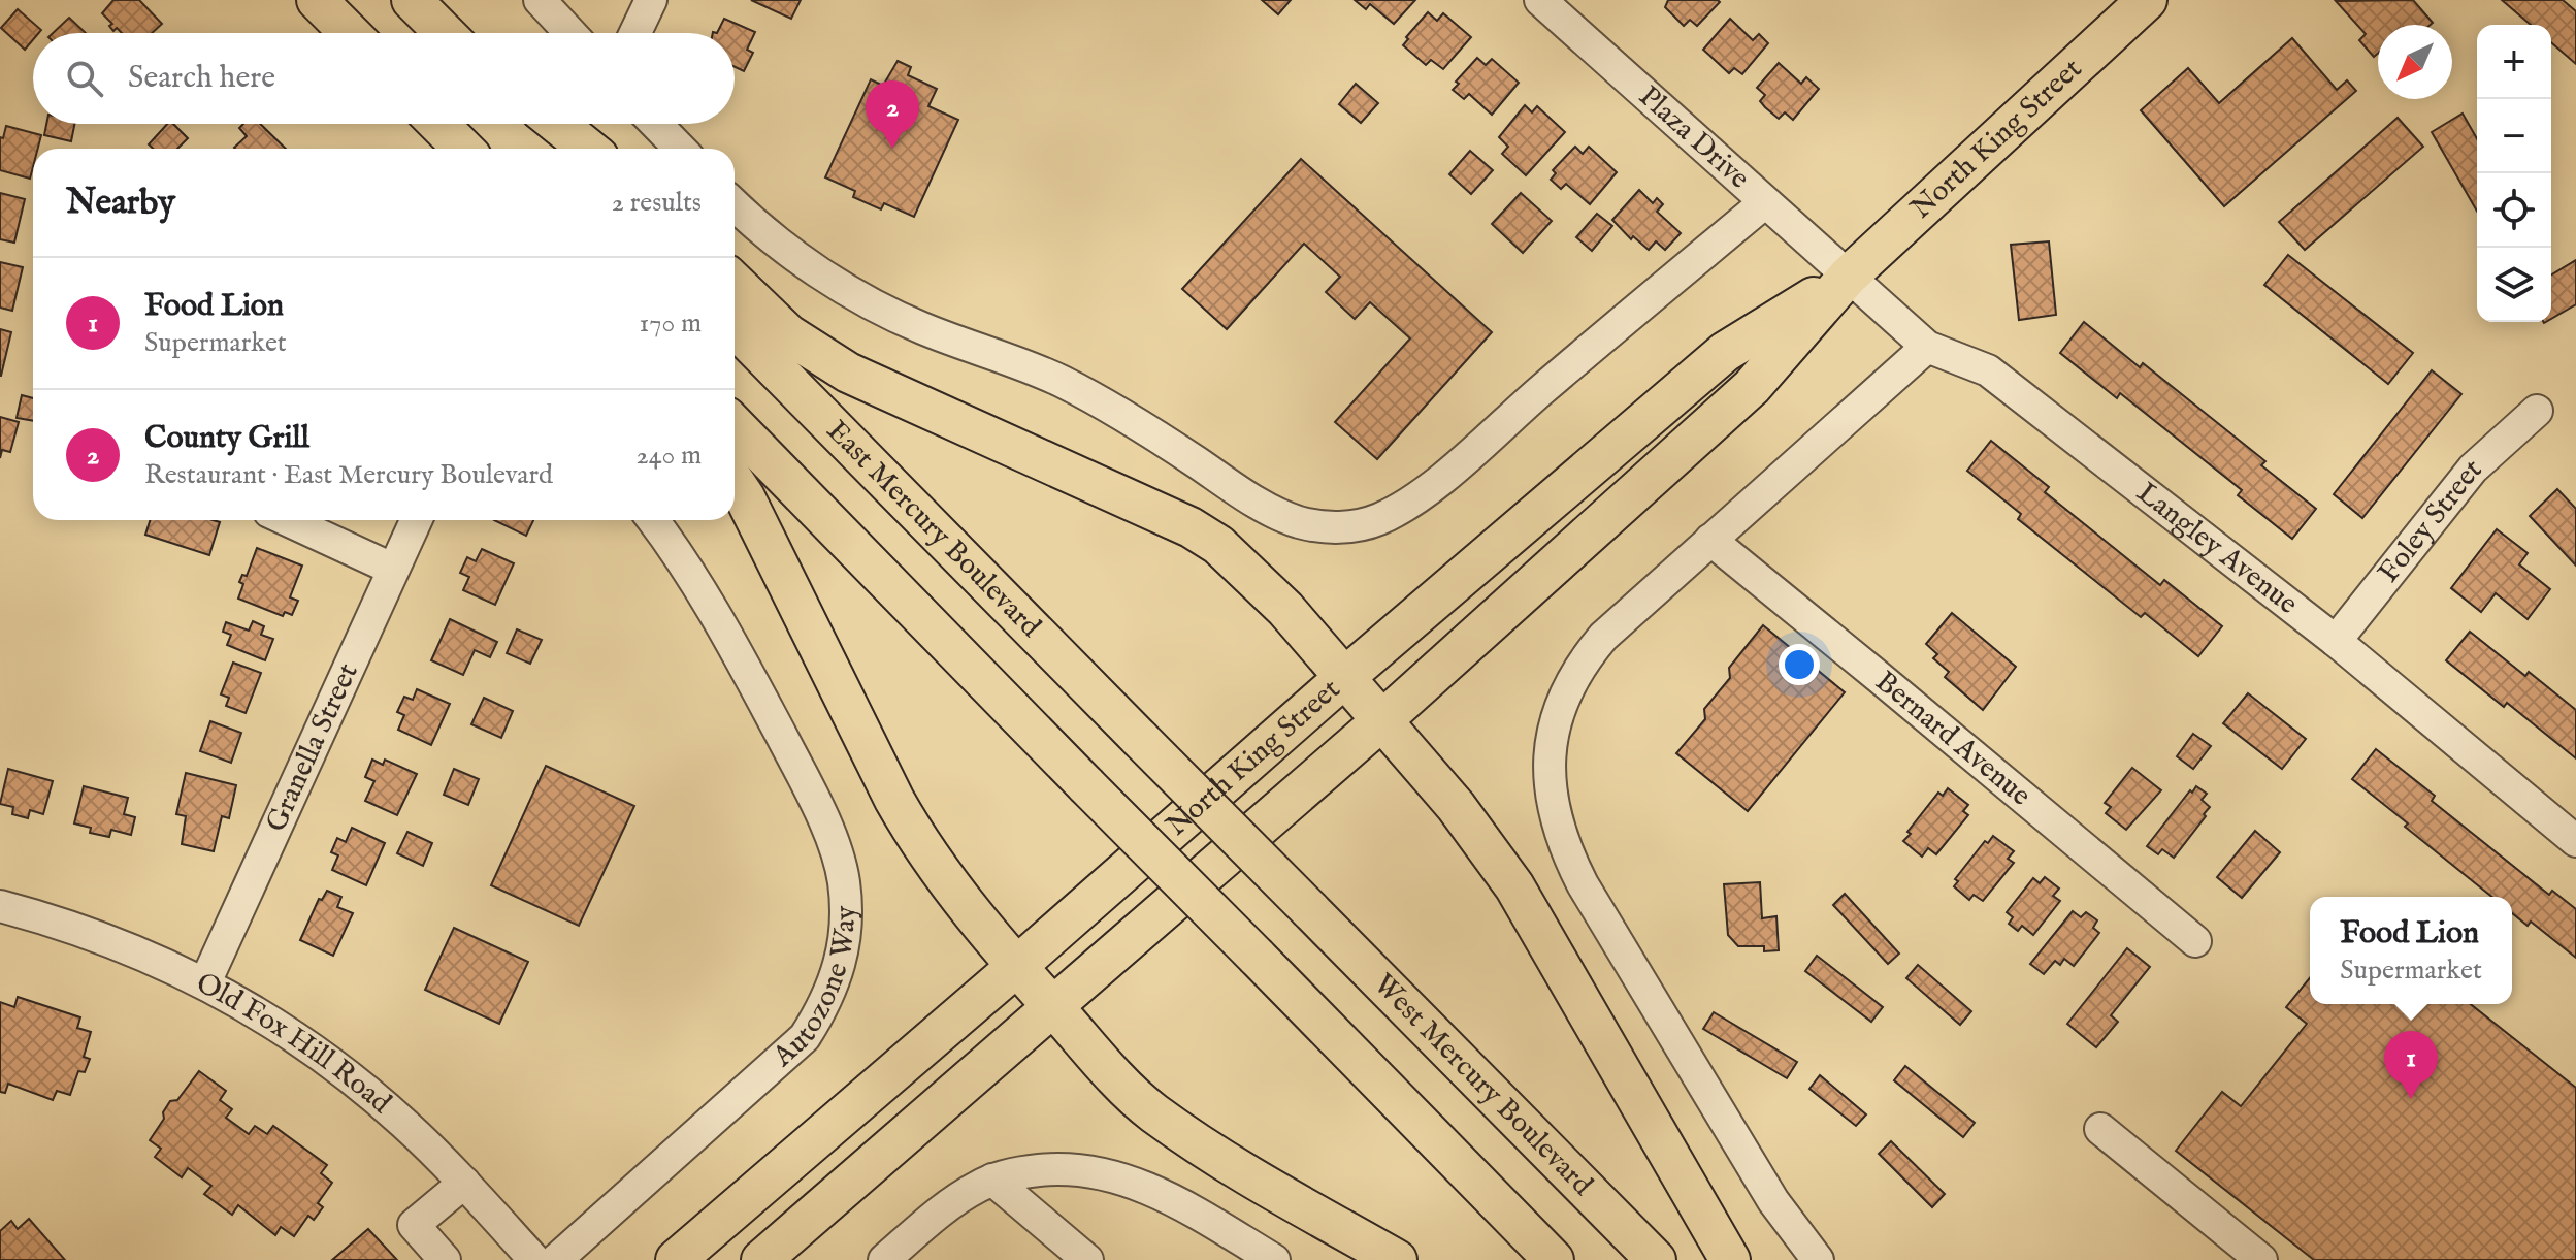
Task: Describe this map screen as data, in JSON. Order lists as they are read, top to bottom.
{
  "streets": {
    "main road": ["North King Street", "East Mercury Boulevard", "West Mercury Boulevard"],
    "street": [
      "Plaza Drive",
      "Foley Street",
      "Langley Avenue",
      "Bernard Avenue",
      "Granella Street",
      "Autozone Way",
      "Old Fox Hill Road"
    ]
  },
  "crossings": [
    ["Plaza Drive", "North King Street"],
    ["Plaza Drive", "Langley Avenue"],
    ["North King Street", "Langley Avenue"],
    ["Foley Street", "Langley Avenue"],
    ["East Mercury Boulevard", "West Mercury Boulevard"],
    ["Granella Street", "Old Fox Hill Road"]
  ],
  "north": "bottom left",
  "page": {
    "map_buttons": ["+", "−"],
    "search": "Search here",
    "pins": ["2", "1"],
    "heading": ["Nearby", "2 results"],
    "list": [
      {
        "mark": "1",
        "name": "Food Lion",
        "note": "Supermarket",
        "value": "170 m"
      },
      {
        "mark": "2",
        "name": "County Grill",
        "note": "Restaurant · East Mercury Boulevard",
        "value": "240 m"
      }
    ],
    "popup": ["Food Lion", "Supermarket"]
  }
}
